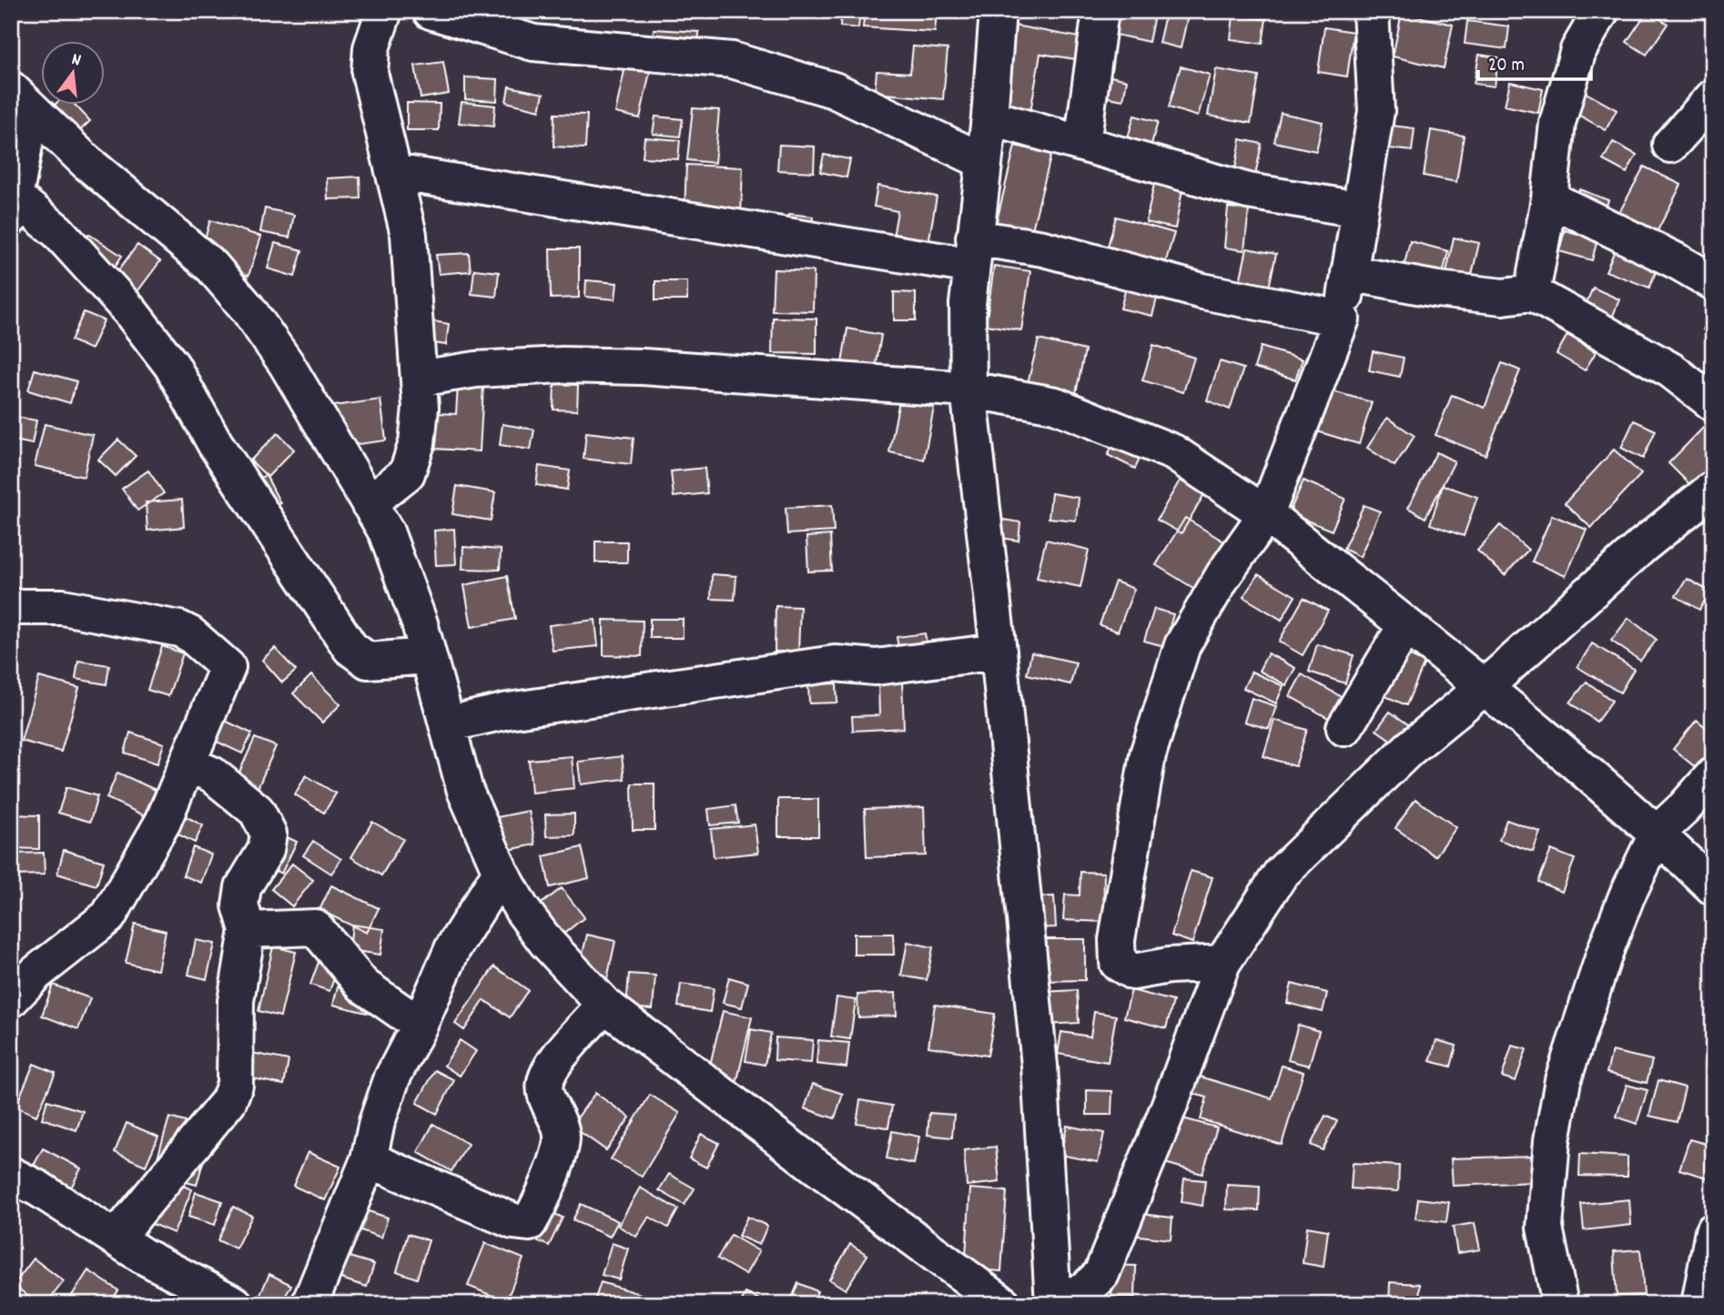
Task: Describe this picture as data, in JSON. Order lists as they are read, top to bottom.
{
  "scale_bar": "20 m",
  "north": "top"
}
